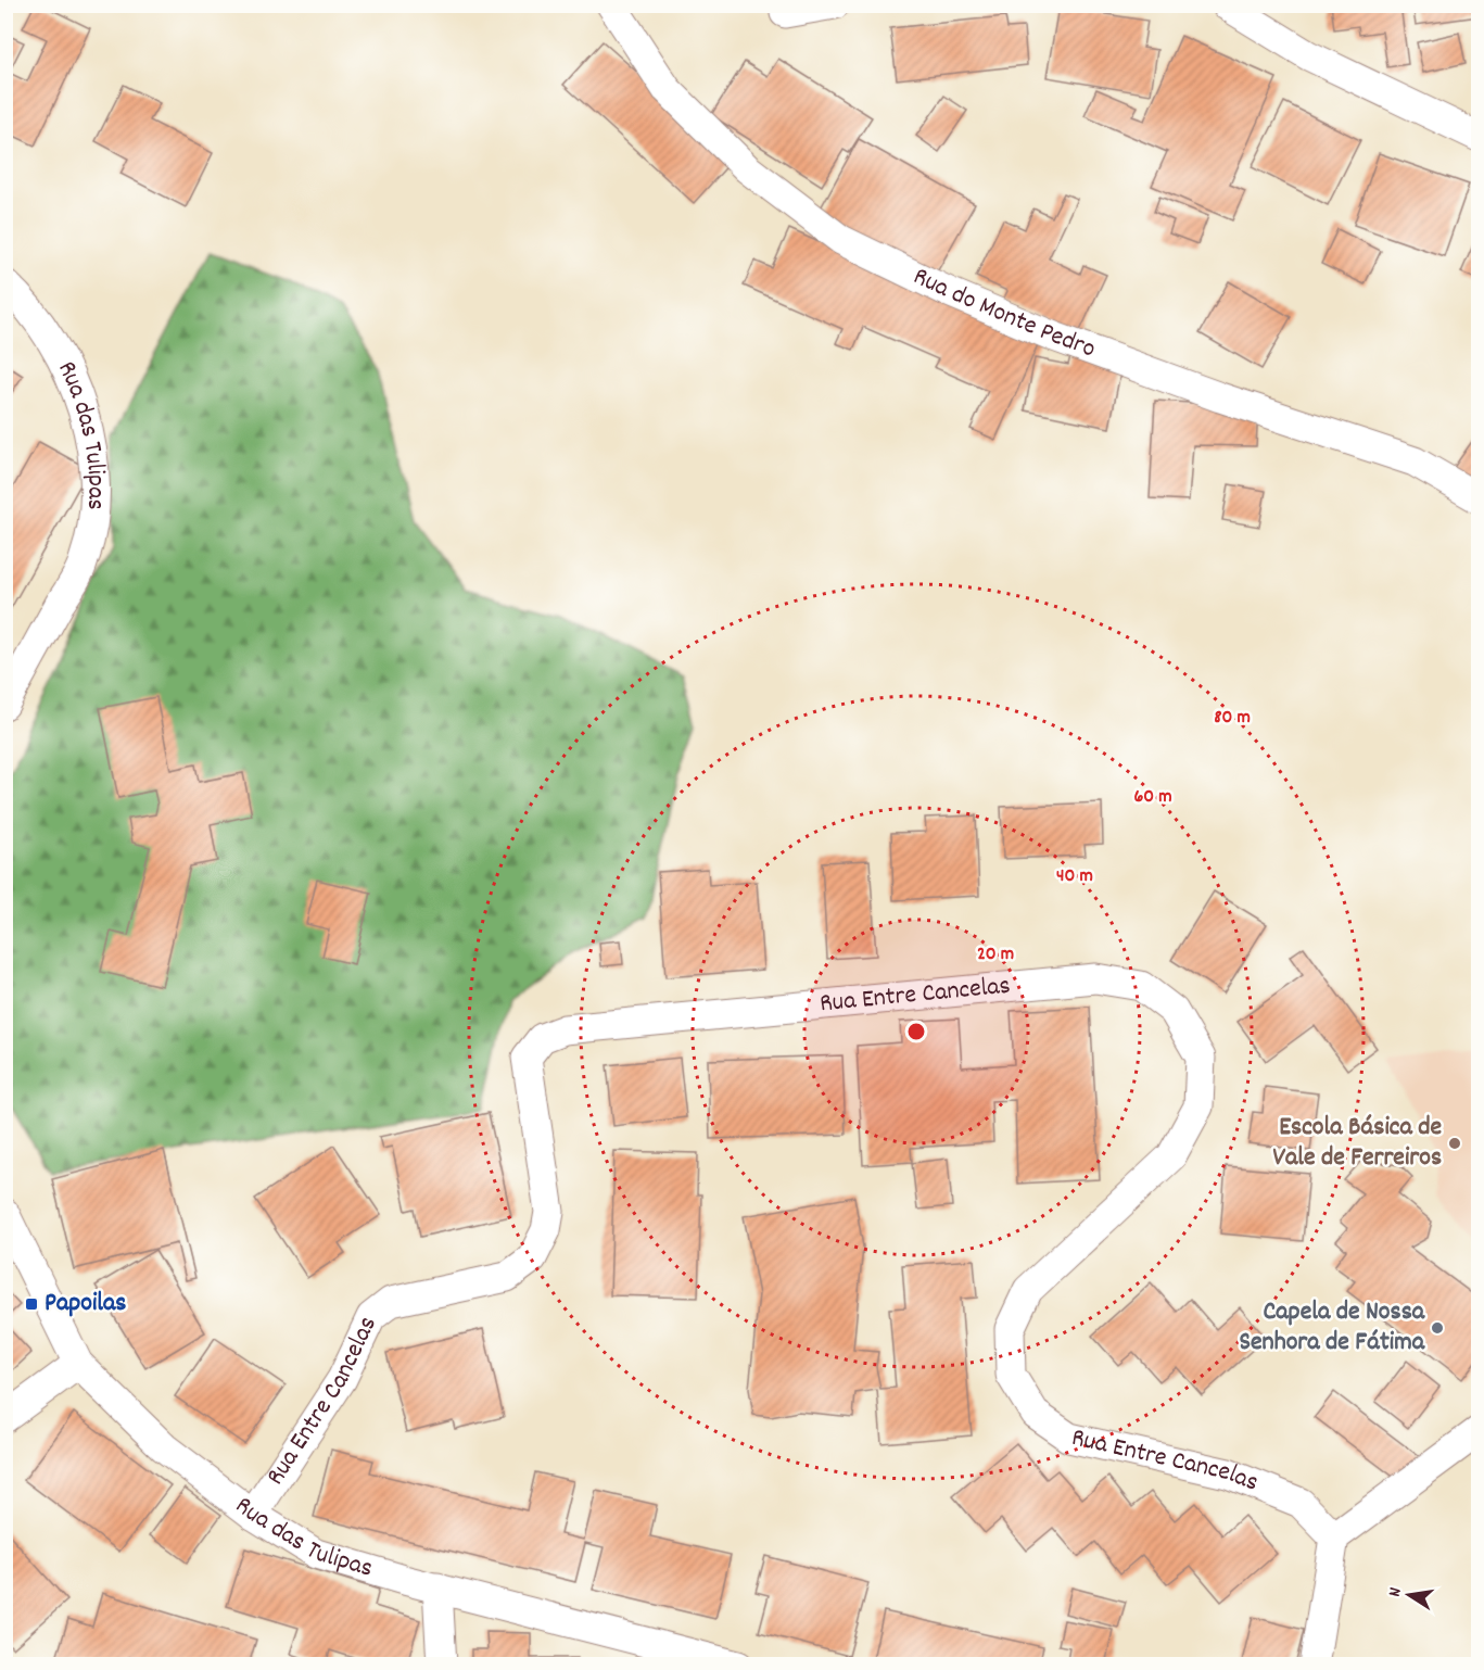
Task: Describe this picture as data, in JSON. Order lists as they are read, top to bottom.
{
  "streets": {
    "street": ["Rua do Monte Pedro", "Rua das Tulipas", "Rua Entre Cancelas"]
  },
  "crossings": [
    ["Rua das Tulipas", "Rua Entre Cancelas"]
  ],
  "places": {
    "other": ["Escola Básica de Vale de Ferreiros", "Capela de Nossa Senhora de Fátima"],
    "transit": ["Papoilas"]
  },
  "north": "left",
  "rings": [
    "80 m",
    "60 m",
    "40 m",
    "20 m"
  ]
}
